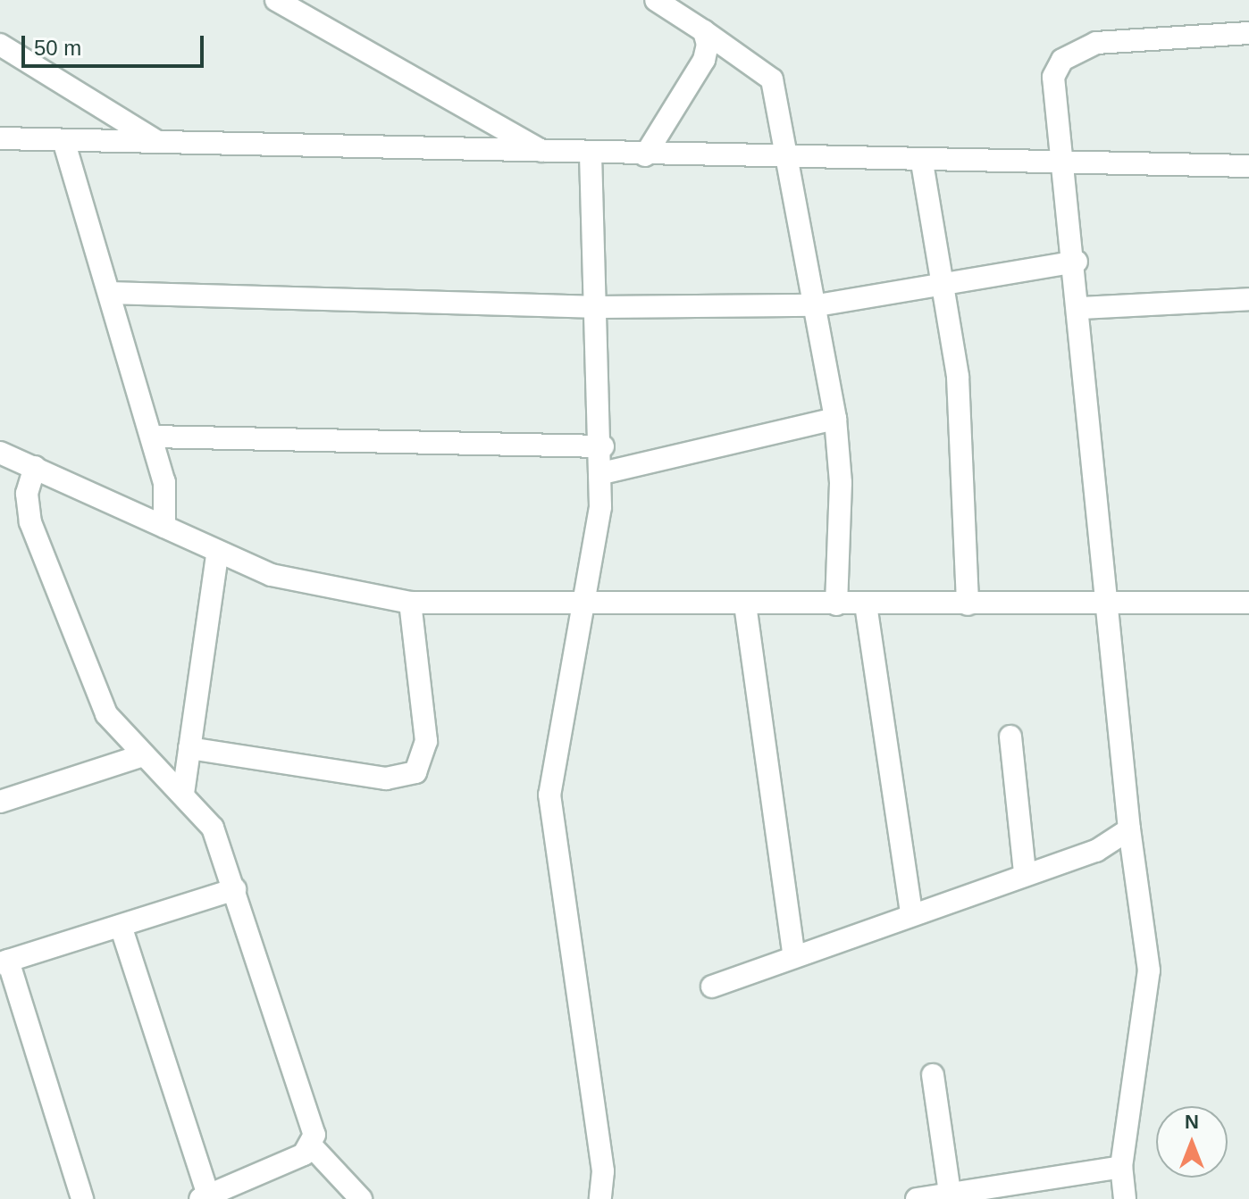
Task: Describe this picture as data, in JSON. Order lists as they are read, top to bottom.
{
  "scale_bar": "50 m",
  "north": "top"
}
